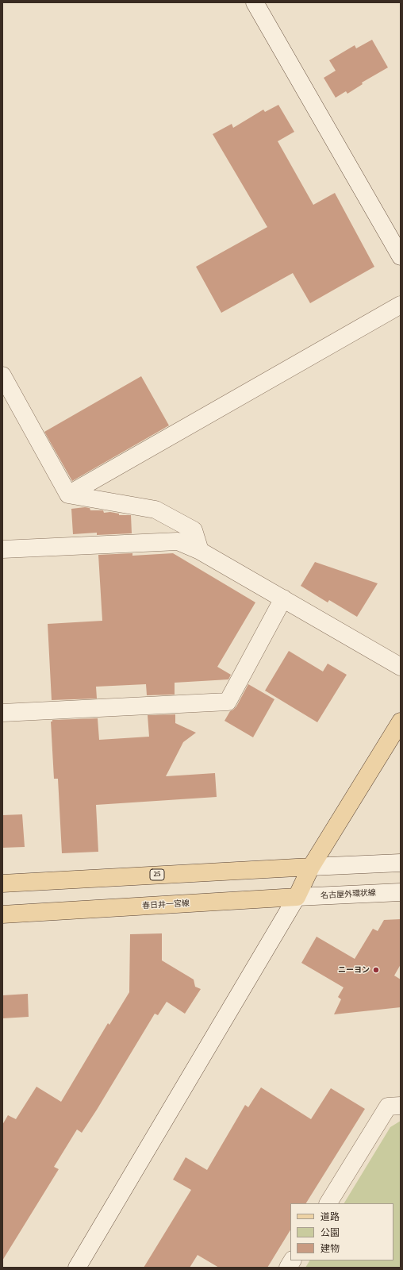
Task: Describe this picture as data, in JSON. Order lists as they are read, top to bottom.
{
  "streets": {
    "main road": ["25", "春日井一宮線"],
    "street": ["名古屋外環状線"]
  },
  "crossings": [
    ["名古屋外環状線", "春日井一宮線"]
  ],
  "places": ["ニーヨン"],
  "legend": ["道路", "公園", "建物"]
}
